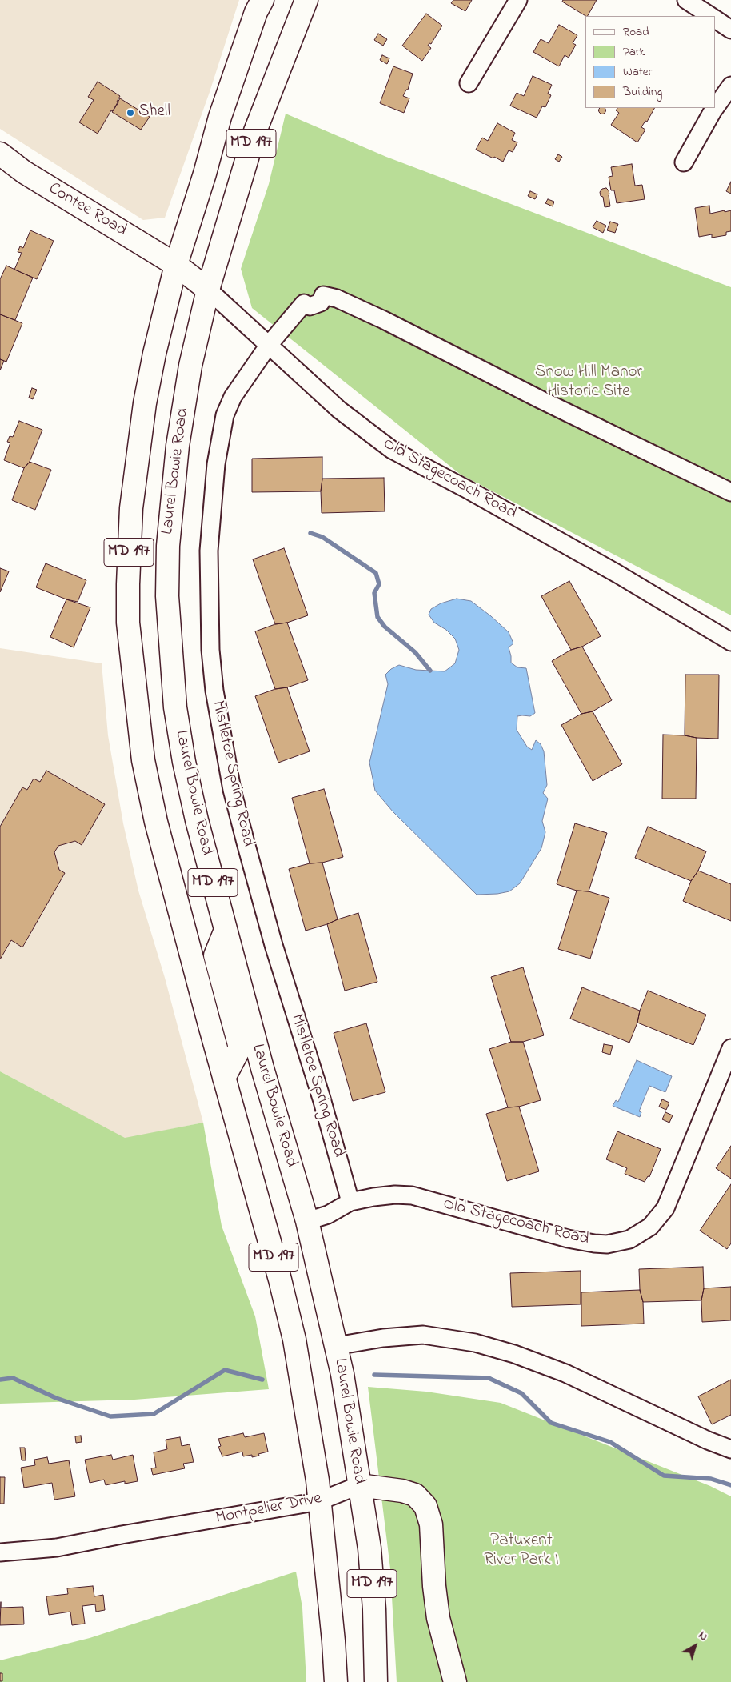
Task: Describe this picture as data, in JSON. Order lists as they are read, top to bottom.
{
  "streets": {
    "main road": [
      "MD 197",
      "Contee Road",
      "Laurel Bowie Road",
      "Old Stagecoach Road",
      "Montpelier Drive"
    ],
    "street": ["Mistletoe Spring Road"]
  },
  "crossings": [
    ["MD 197", "Contee Road"],
    ["MD 197", "Old Stagecoach Road"],
    ["MD 197", "Montpelier Drive"],
    ["Contee Road", "Old Stagecoach Road"],
    ["Laurel Bowie Road", "Old Stagecoach Road"],
    ["Laurel Bowie Road", "Montpelier Drive"],
    ["Old Stagecoach Road", "Mistletoe Spring Road"]
  ],
  "parks": ["Snow Hill Manor Historic Site", "Patuxent River Park I"],
  "places": ["Shell"],
  "legend": [
    "Road",
    "Park",
    "Water",
    "Building"
  ],
  "north": "top right"
}
